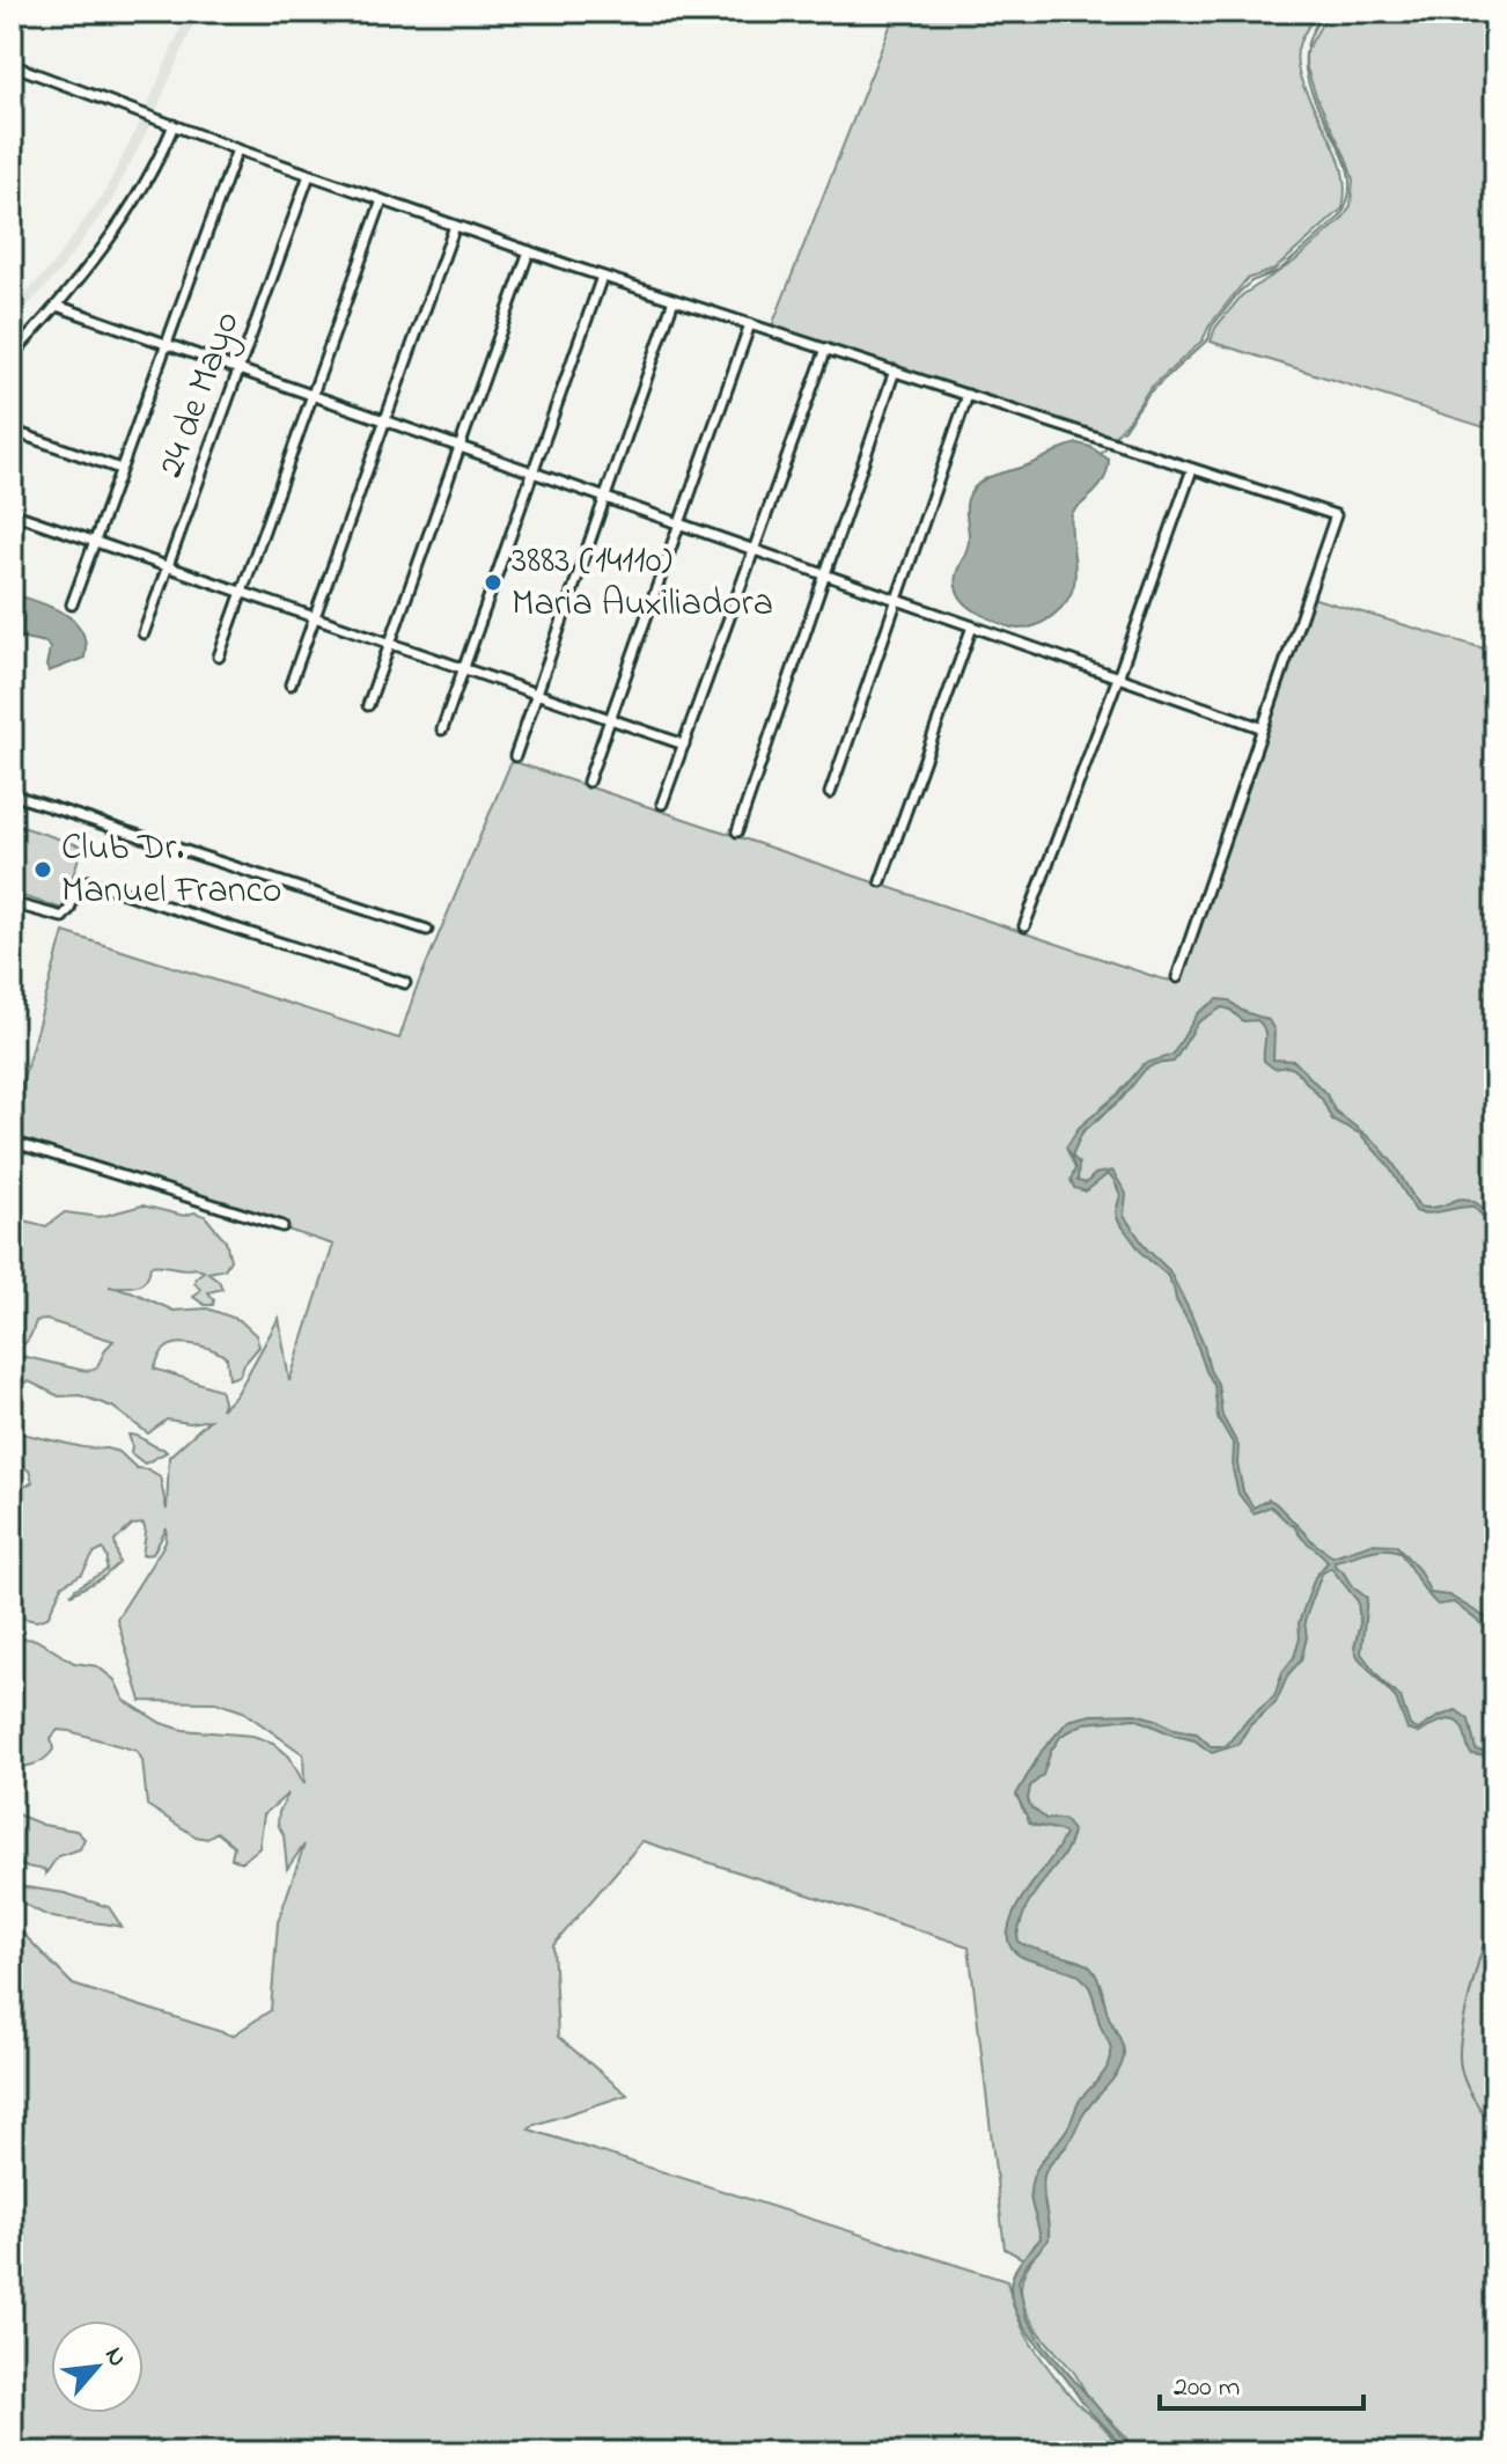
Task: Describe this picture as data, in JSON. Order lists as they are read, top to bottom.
{
  "streets": {
    "street": ["24 de Mayo"]
  },
  "places": ["3883 (14110) Maria Auxiliadora", "Club Dr. Manuel Franco"],
  "scale_bar": "200 m",
  "north": "top right"
}
